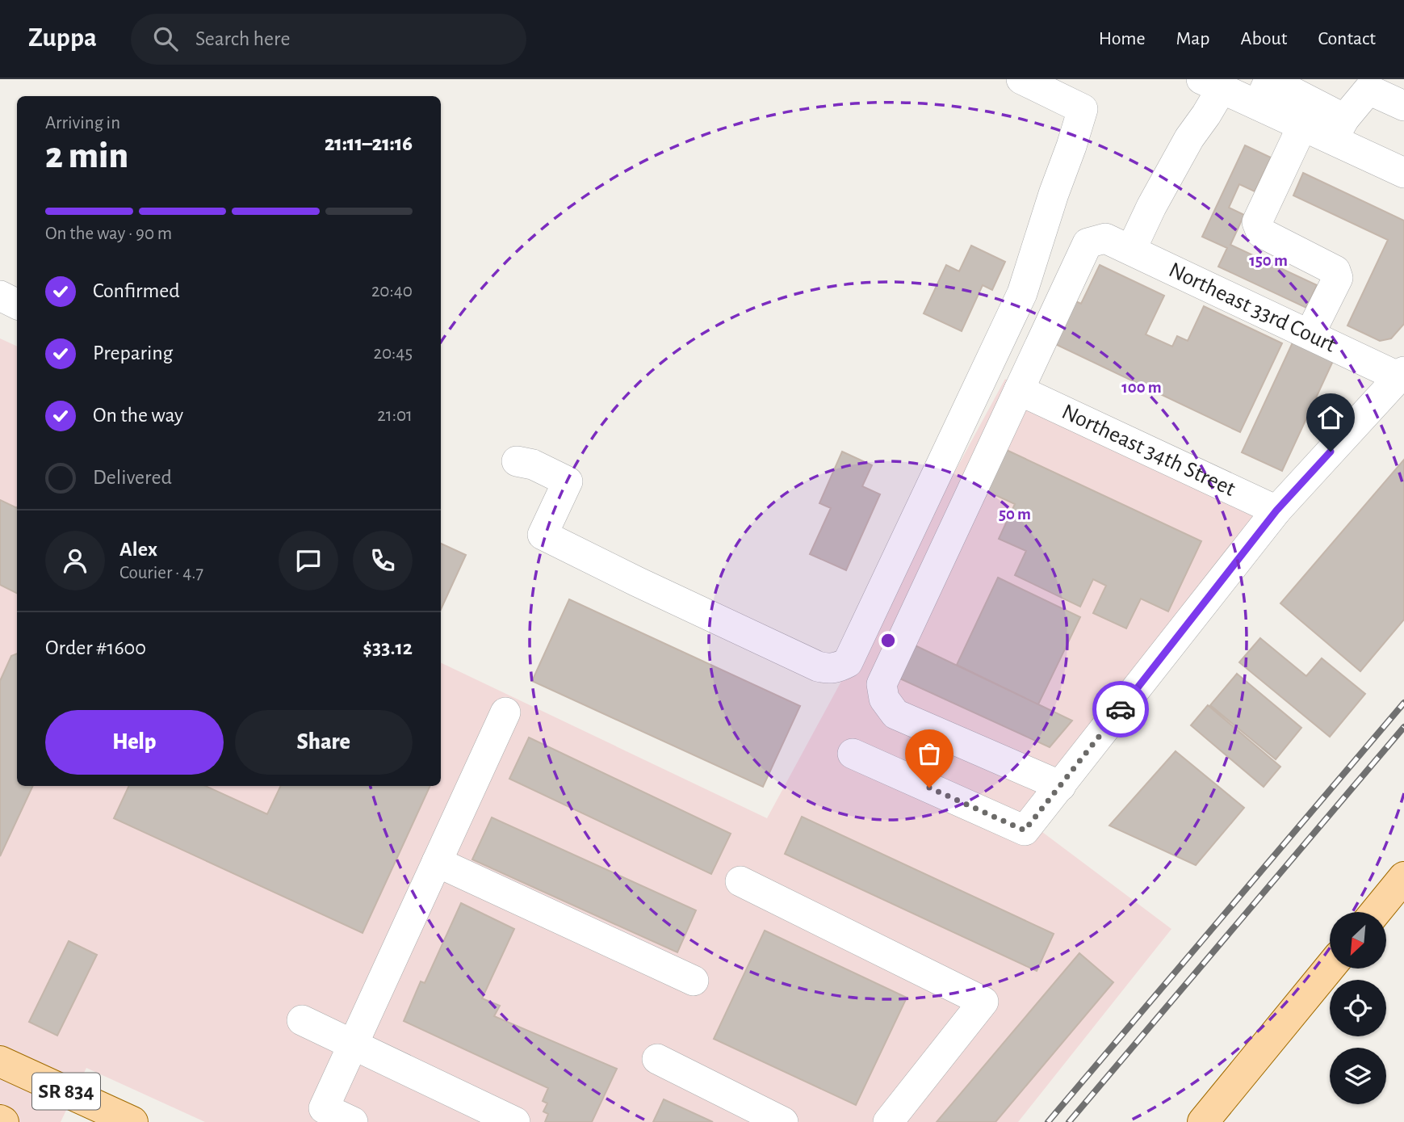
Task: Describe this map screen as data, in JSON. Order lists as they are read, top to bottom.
{
  "streets": {
    "main road": ["SR 834"],
    "street": ["Northeast 33rd Court", "Northeast 34th Street"]
  },
  "north": "bottom left",
  "page": {
    "header": "Zuppa",
    "search": "Search here",
    "nav": [
      "Home",
      "Map",
      "About",
      "Contact"
    ],
    "heading": ["2 min", "Arriving in", "21:11–21:16"],
    "panel": [
      "Alex",
      "Courier · 4.7",
      "Order #1600",
      "$33.12"
    ],
    "bar": "On the way · 90 m",
    "list": [
      ["Confirmed", "20:40"],
      ["Preparing", "20:45"],
      ["On the way", "21:01"],
      "Delivered"
    ],
    "buttons": ["Help", "Share"]
  },
  "rings": ["150 m", "100 m", "50 m"]
}
